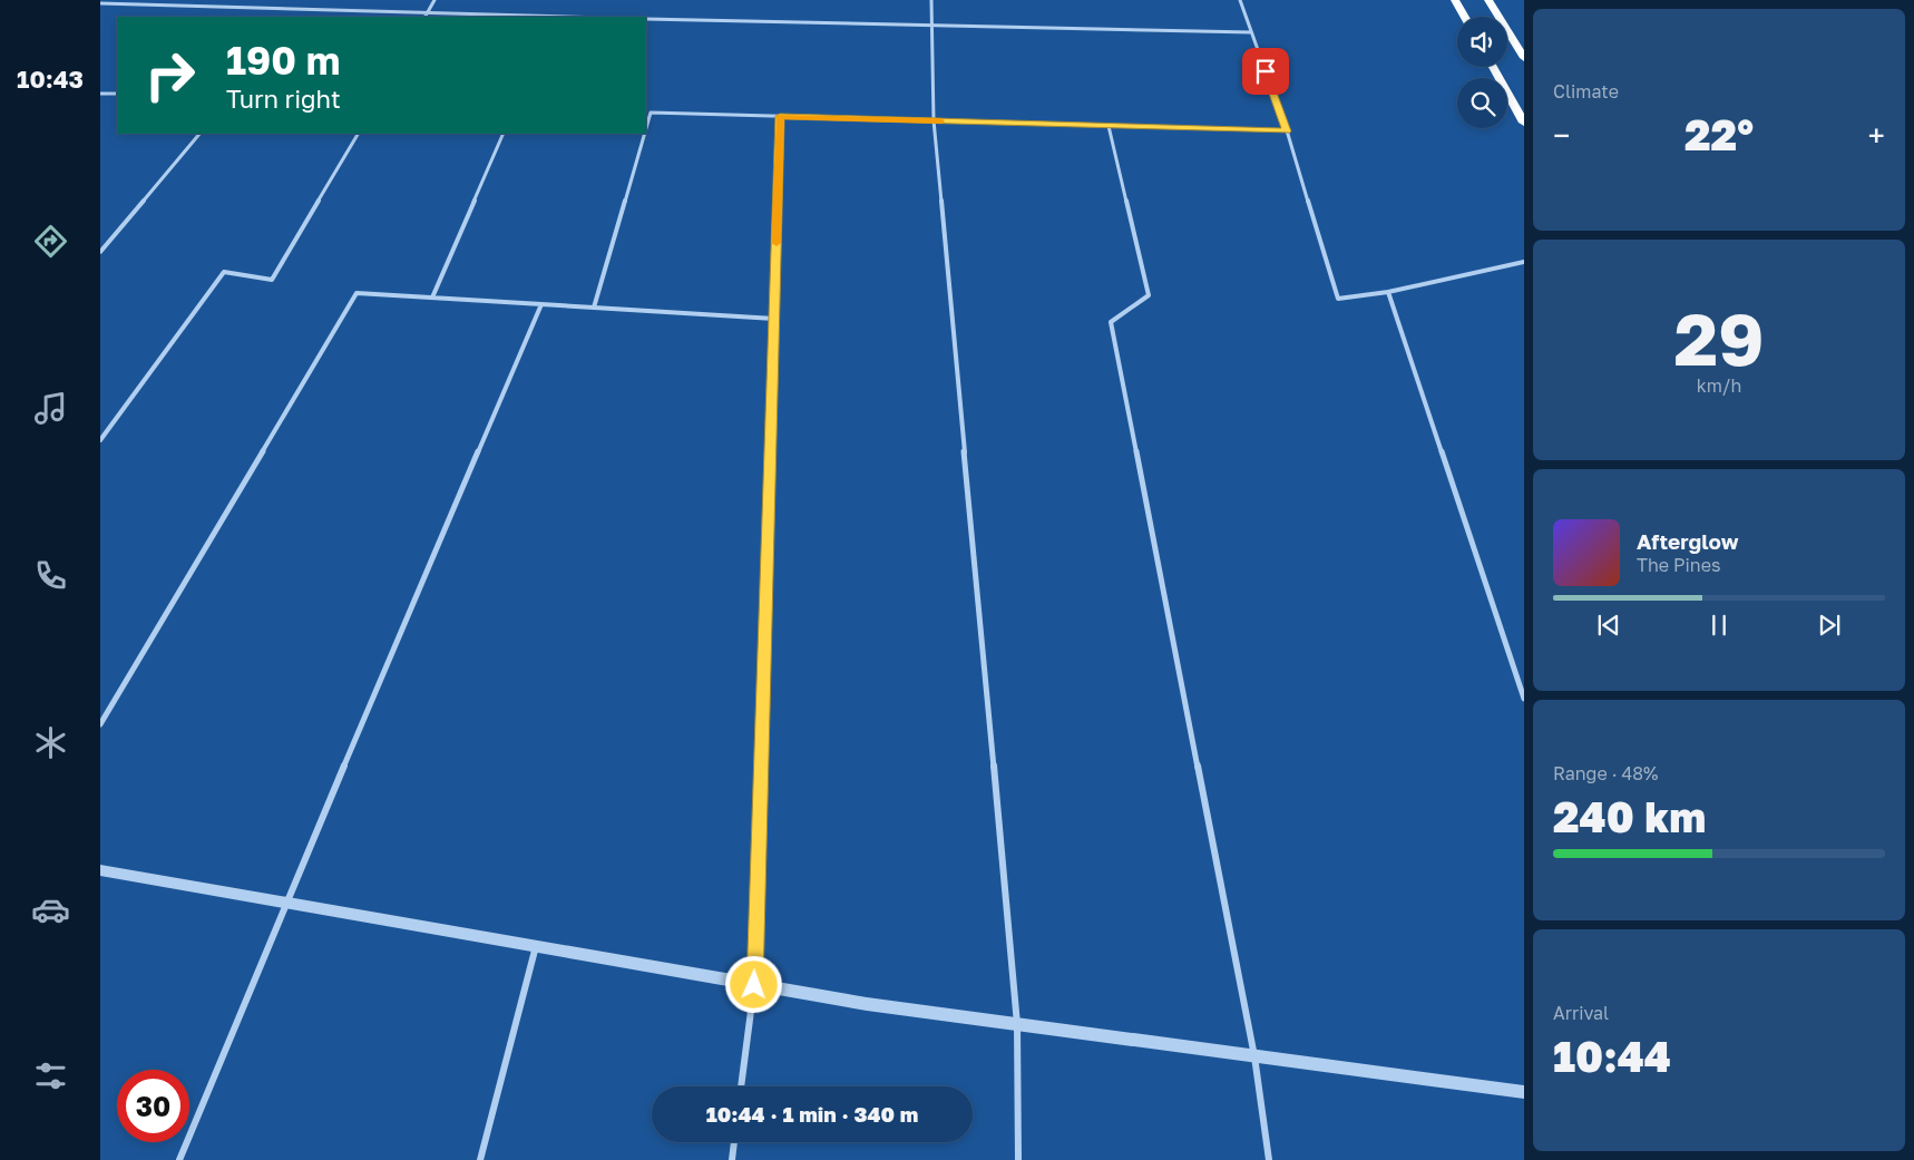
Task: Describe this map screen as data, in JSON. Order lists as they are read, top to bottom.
{
  "page": {
    "tabs": "10:43",
    "tile": [
      "Climate",
      ["29", "km/h"],
      ["Range · 48%", "240 km"],
      ["Arrival", "10:44"]
    ],
    "turn": ["190 m", "Turn right"],
    "heat": ["−", "22°", "+"],
    "song": ["Afterglow", "The Pines"],
    "limit": "30",
    "trip": "10:44 · 1 min · 340 m"
  }
}
